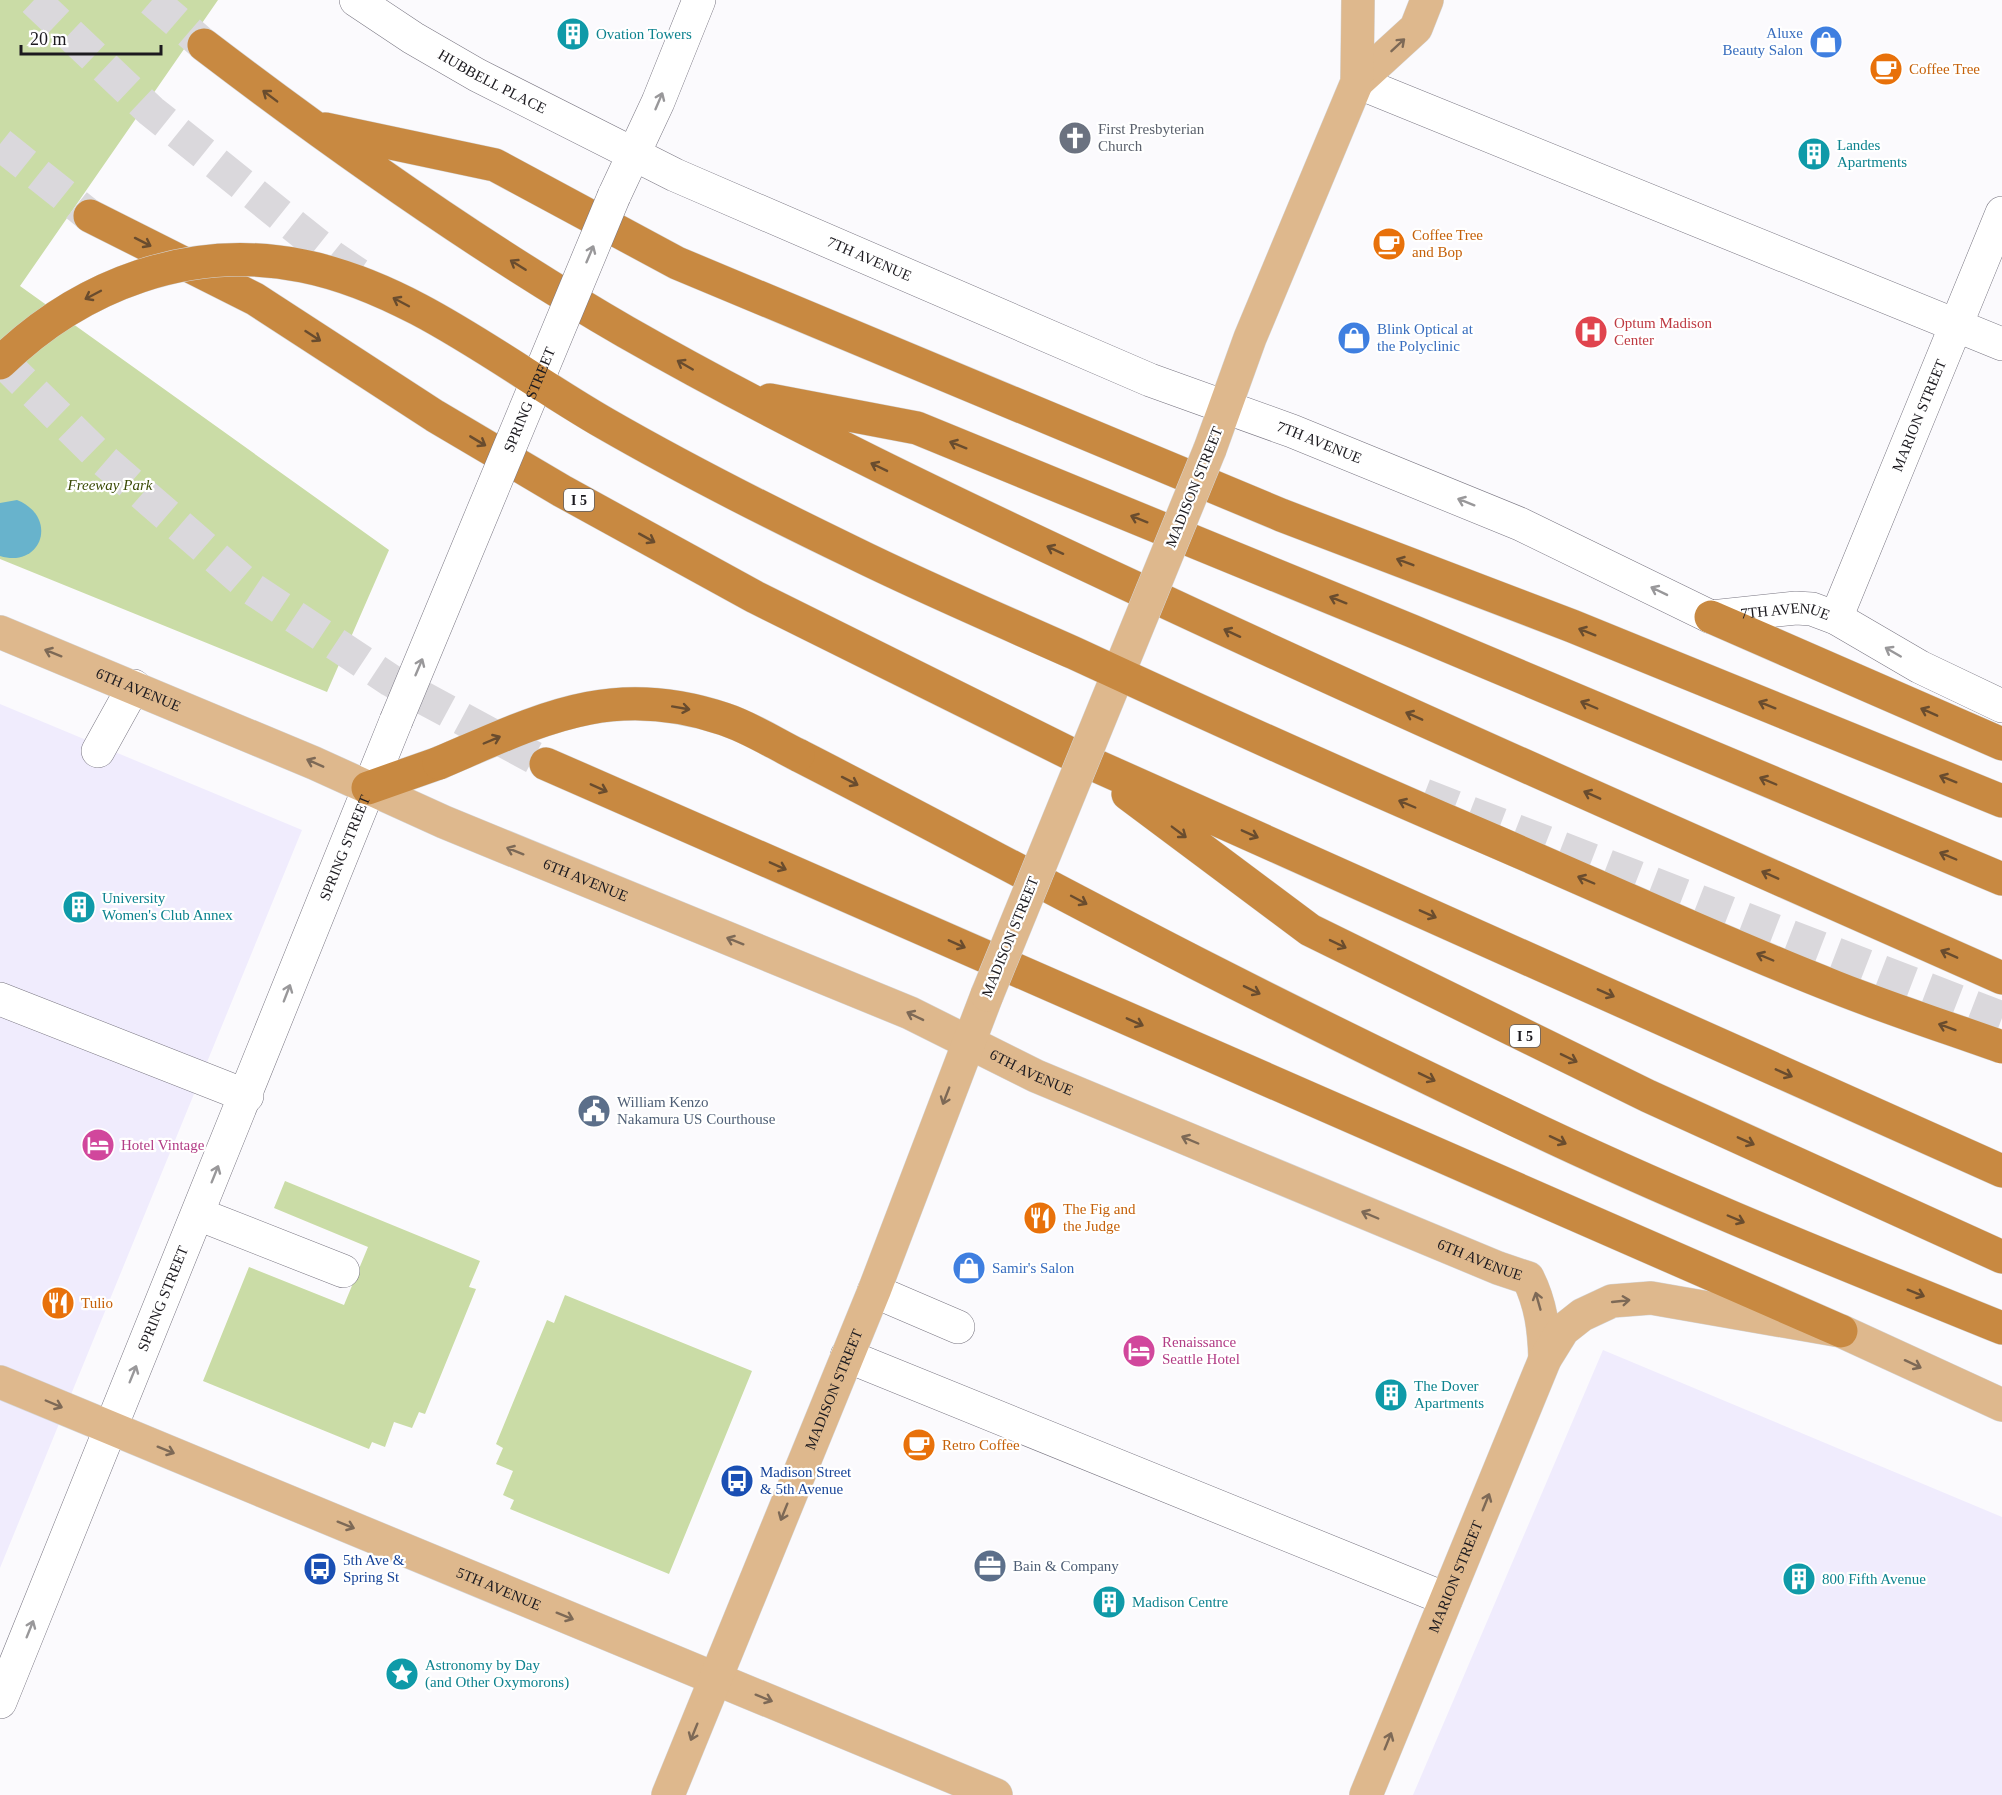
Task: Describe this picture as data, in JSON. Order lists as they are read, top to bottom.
{
  "streets": {
    "highway": ["I 5"],
    "main road": [
      "MARION STREET",
      "MADISON STREET",
      "6TH AVENUE",
      "5TH AVENUE"
    ],
    "street": ["HUBBELL PLACE", "7TH AVENUE", "SPRING STREET"]
  },
  "crossings": [
    ["HUBBELL PLACE", "7TH AVENUE"],
    ["HUBBELL PLACE", "SPRING STREET"],
    ["7TH AVENUE", "SPRING STREET"],
    ["7TH AVENUE", "MARION STREET"],
    ["7TH AVENUE", "MADISON STREET"],
    ["SPRING STREET", "6TH AVENUE"],
    ["SPRING STREET", "5TH AVENUE"],
    ["MARION STREET", "6TH AVENUE"],
    ["MADISON STREET", "6TH AVENUE"],
    ["MADISON STREET", "5TH AVENUE"]
  ],
  "one_way": [
    "7TH AVENUE",
    "SPRING STREET",
    "MARION STREET",
    "6TH AVENUE",
    "5TH AVENUE"
  ],
  "parks": ["Freeway Park"],
  "places": {
    "building": [
      "Ovation Towers",
      "Landes Apartments",
      "University Women's Club Annex",
      "The Dover Apartments",
      "800 Fifth Avenue",
      "Madison Centre"
    ],
    "shop": ["Aluxe Beauty Salon", "Blink Optical at the Polyclinic", "Samir's Salon"],
    "cafe": ["Coffee Tree", "Coffee Tree and Bop", "Retro Coffee"],
    "church": ["First Presbyterian Church"],
    "hospital": ["Optum Madison Center"],
    "public building": ["William Kenzo Nakamura US Courthouse"],
    "hotel": ["Hotel Vintage", "Renaissance Seattle Hotel"],
    "restaurant": ["The Fig and the Judge", "Tulio"],
    "bus stop": ["Madison Street & 5th Avenue", "5th Ave & Spring St"],
    "office": ["Bain & Company"],
    "place": ["Astronomy by Day (and Other Oxymorons)"]
  },
  "scale_bar": "20 m"
}
